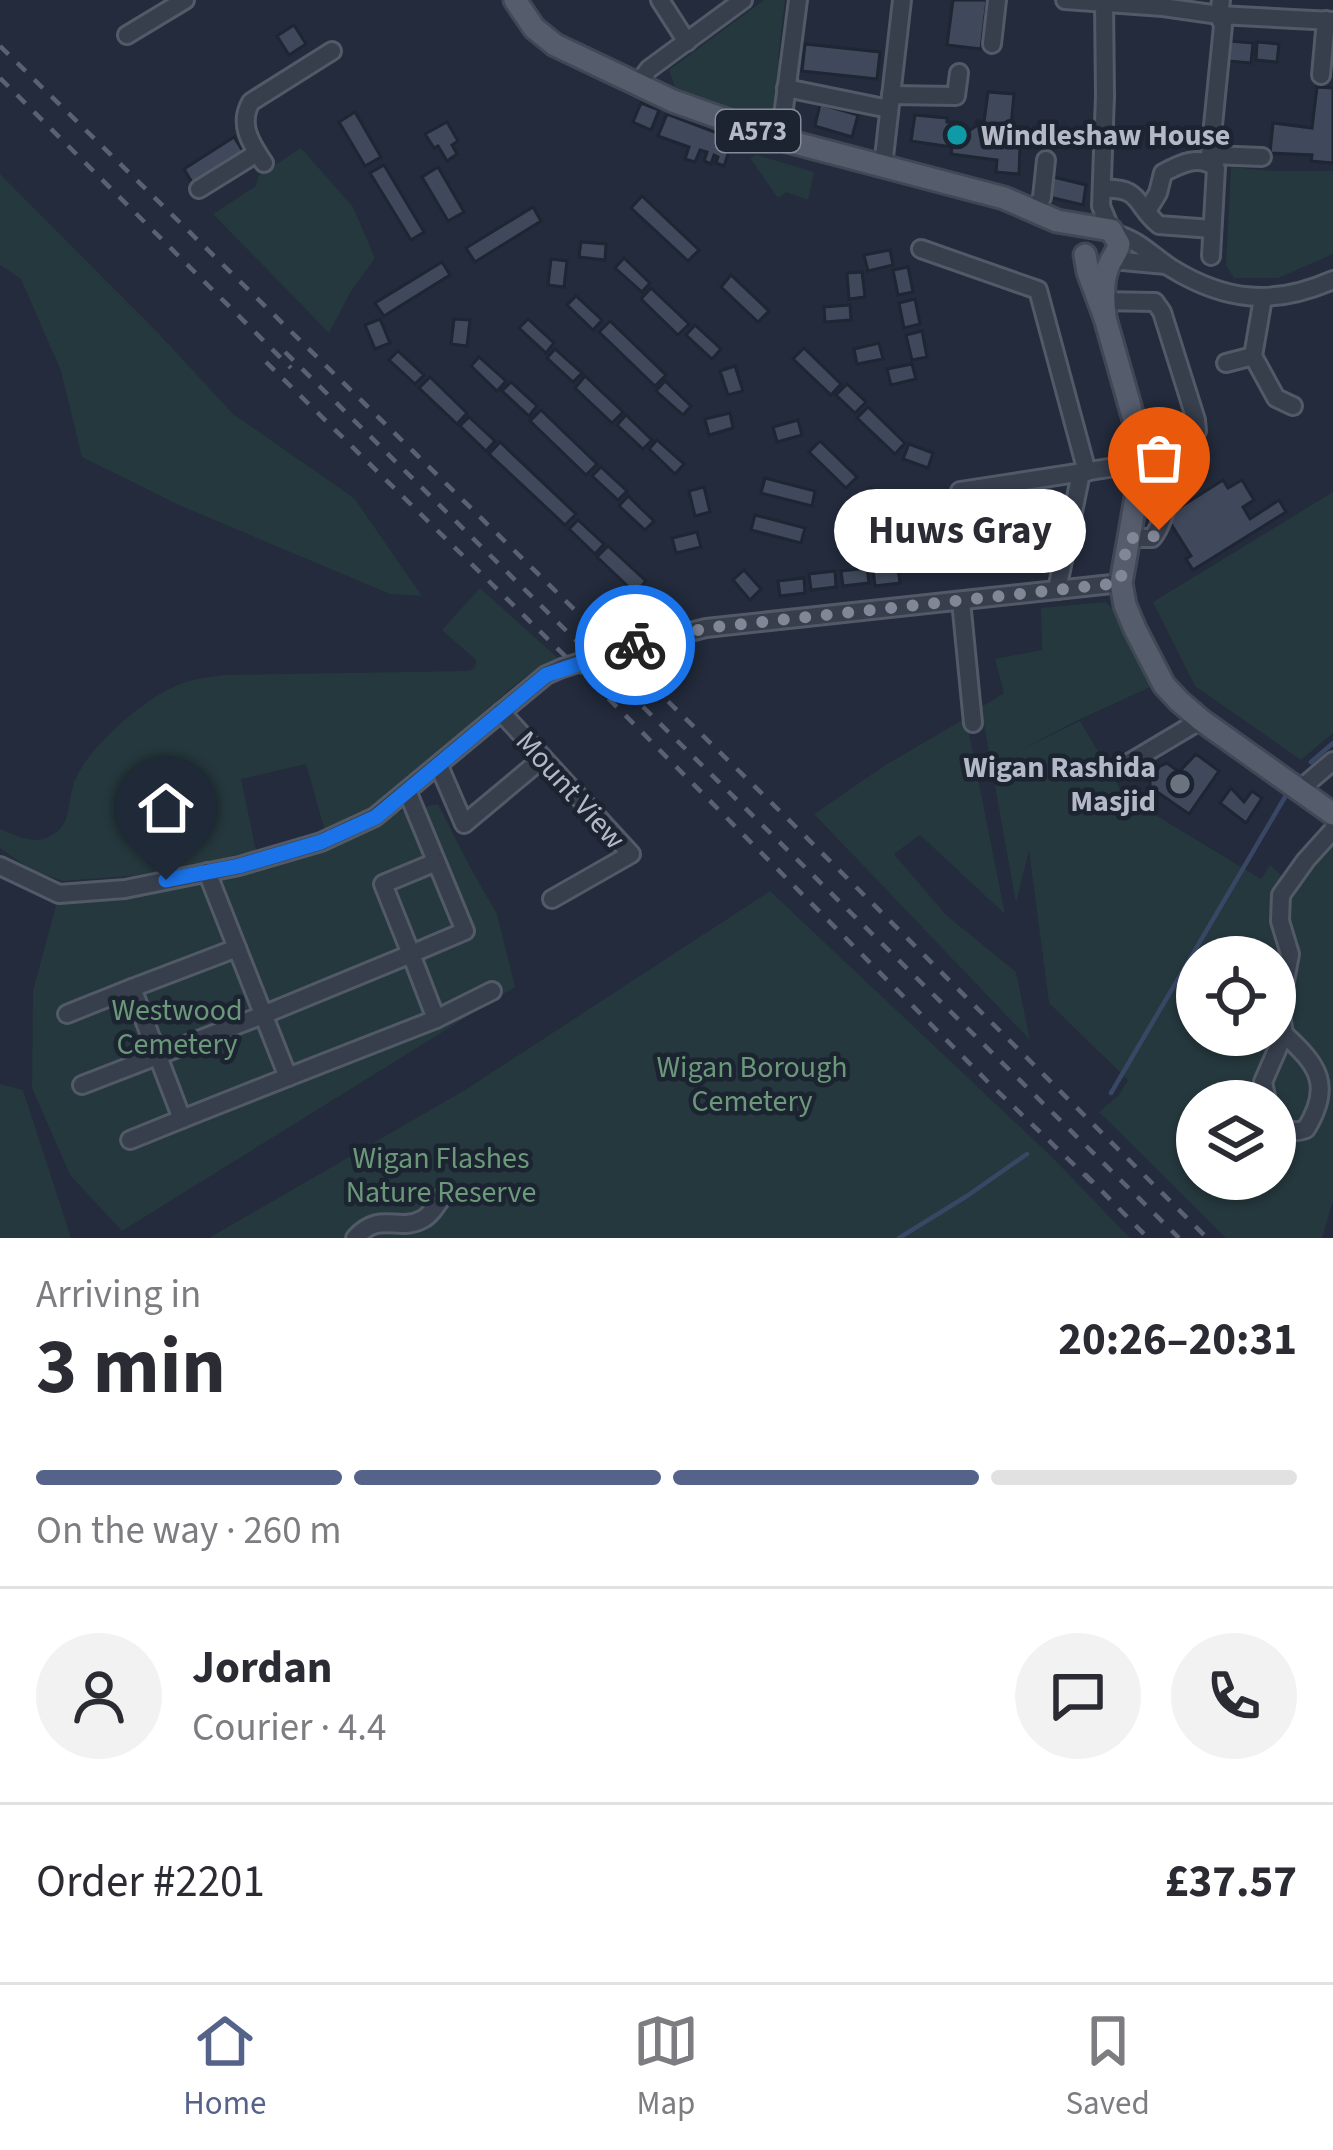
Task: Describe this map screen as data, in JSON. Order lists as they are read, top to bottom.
{
  "streets": {
    "main road": ["A573"],
    "street": ["Mount View"]
  },
  "parks": ["Westwood Cemetery", "Wigan Borough Cemetery", "Wigan Flashes Nature Reserve"],
  "places": ["Windleshaw House", "Huws Gray", "Wigan Rashida Masjid"],
  "page": {
    "bubble": "Huws Gray",
    "heading": ["3 min", "Arriving in", "20:26–20:31"],
    "panel": [
      "Jordan",
      "Courier · 4.4",
      "Order #2201",
      "£37.57"
    ],
    "bar": "On the way · 260 m",
    "tabs": ["Home", "Map", "Saved"]
  }
}
